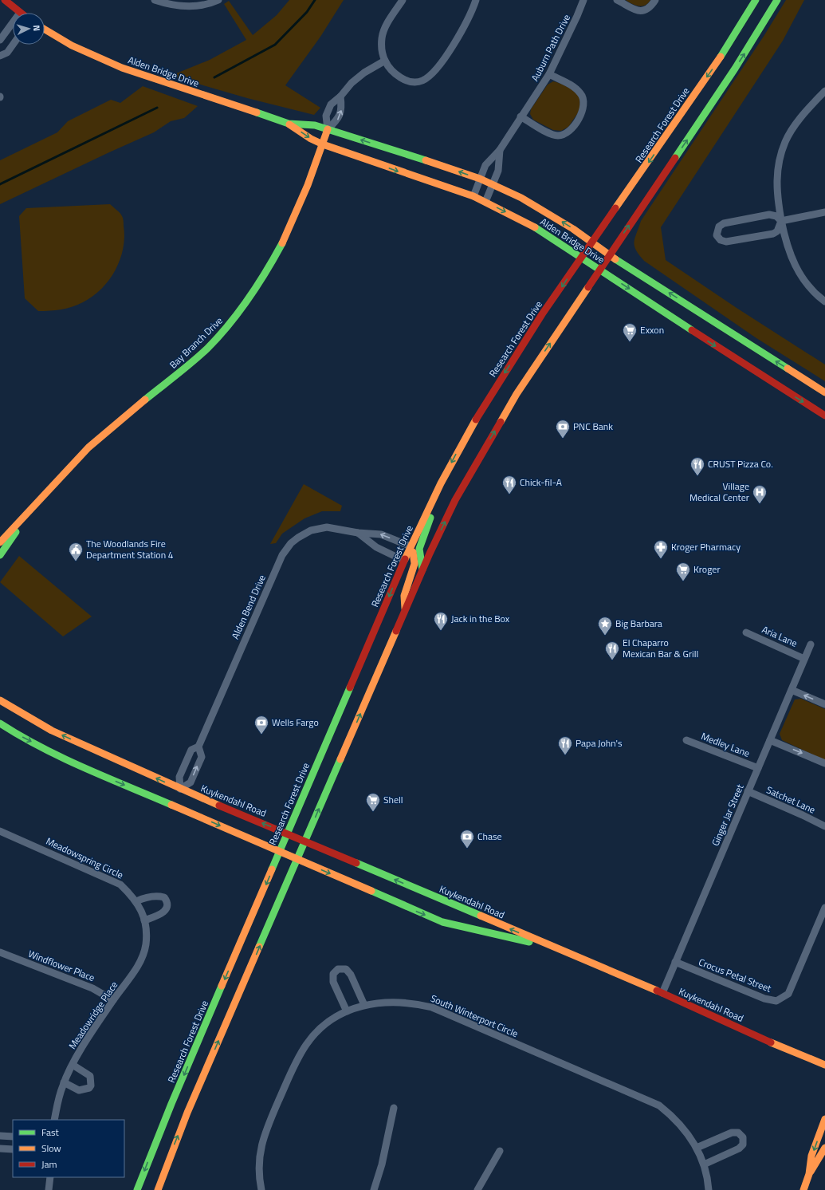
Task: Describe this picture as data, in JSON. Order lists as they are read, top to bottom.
{
  "streets": {
    "main road": [
      "Alden Bridge Drive",
      "Research Forest Drive",
      "Bay Branch Drive",
      "Kuykendahl Road"
    ],
    "street": [
      "Auburn Path Drive",
      "Alden Bend Drive",
      "Aria Lane",
      "Medley Lane",
      "Satchet Lane",
      "Ginger Jar Street",
      "Meadowspring Circle",
      "Windflower Place",
      "Crocus Petal Street",
      "Meadowridge Place",
      "South Winterport Circle"
    ]
  },
  "crossings": [
    ["Auburn Path Drive", "Alden Bridge Drive"],
    ["Alden Bridge Drive", "Research Forest Drive"],
    ["Alden Bridge Drive", "Bay Branch Drive"],
    ["Research Forest Drive", "Alden Bend Drive"],
    ["Research Forest Drive", "Kuykendahl Road"],
    ["Alden Bend Drive", "Kuykendahl Road"],
    ["Aria Lane", "Ginger Jar Street"],
    ["Medley Lane", "Ginger Jar Street"],
    ["Satchet Lane", "Ginger Jar Street"],
    ["Kuykendahl Road", "Ginger Jar Street"],
    ["Ginger Jar Street", "Crocus Petal Street"],
    ["Meadowspring Circle", "Meadowridge Place"],
    ["Windflower Place", "Meadowridge Place"]
  ],
  "places": {
    "supermarket": ["Exxon", "Kroger", "Shell"],
    "bank": ["PNC Bank", "Wells Fargo", "Chase"],
    "restaurant": [
      "CRUST Pizza Co.",
      "Chick-fil-A",
      "Jack in the Box",
      "El Chaparro Mexican Bar & Grill",
      "Papa John's"
    ],
    "hospital": ["Village Medical Center"],
    "pharmacy": ["Kroger Pharmacy"],
    "public building": ["The Woodlands Fire Department Station 4"],
    "place": ["Big Barbara"]
  },
  "legend": ["Fast", "Slow", "Jam"],
  "north": "right"
}
